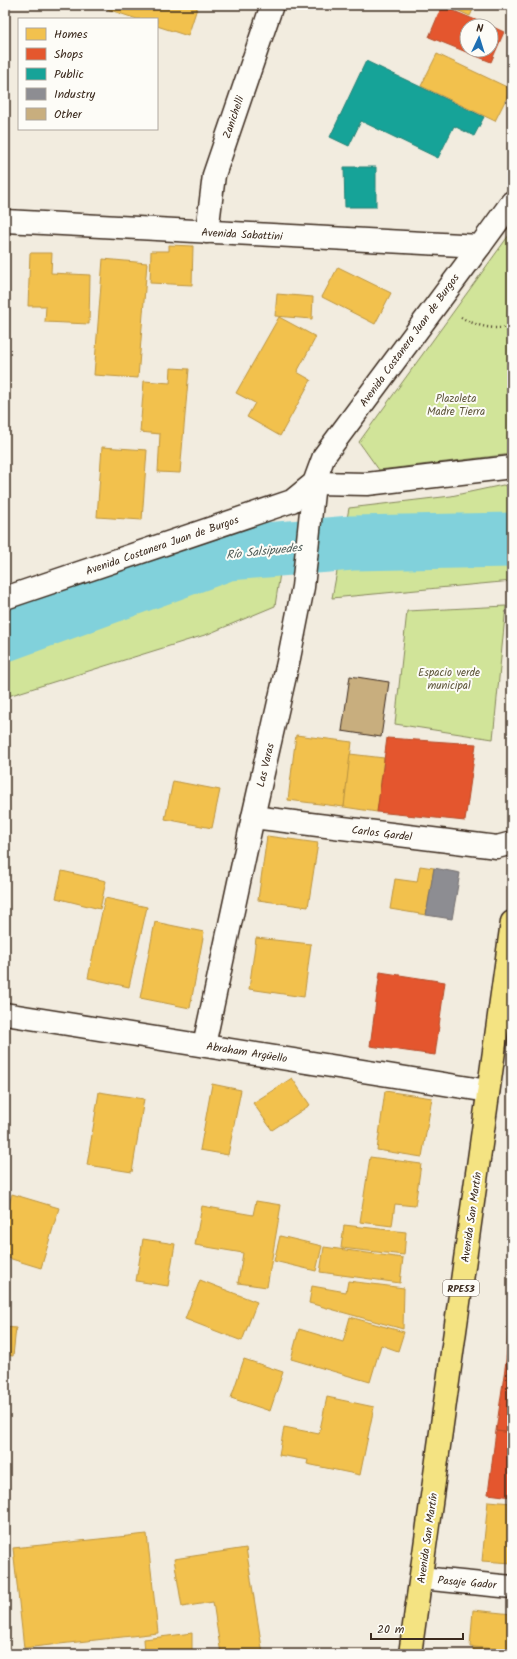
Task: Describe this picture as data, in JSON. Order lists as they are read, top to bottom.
{
  "streets": {
    "main road": ["Avenida San Martín", "RPE53"],
    "street": [
      "Zanichelli",
      "Avenida Sabattini",
      "Avenida Costanera Juan de Burgos",
      "Las Varas",
      "Carlos Gardel",
      "Abraham Argüello",
      "Pasaje Gador"
    ]
  },
  "crossings": [
    ["Zanichelli", "Avenida Sabattini"],
    ["Avenida Sabattini", "Avenida Costanera Juan de Burgos"],
    ["Avenida Costanera Juan de Burgos", "Las Varas"],
    ["Las Varas", "Carlos Gardel"],
    ["Las Varas", "Abraham Argüello"],
    ["Abraham Argüello", "Avenida San Martín"],
    ["Avenida San Martín", "Pasaje Gador"]
  ],
  "water": ["Río Salsipuedes"],
  "parks": ["Plazoleta Madre Tierra", "Espacio verde municipal"],
  "legend": [
    "Homes",
    "Shops",
    "Public",
    "Industry",
    "Other"
  ],
  "scale_bar": "20 m",
  "north": "top"
}
